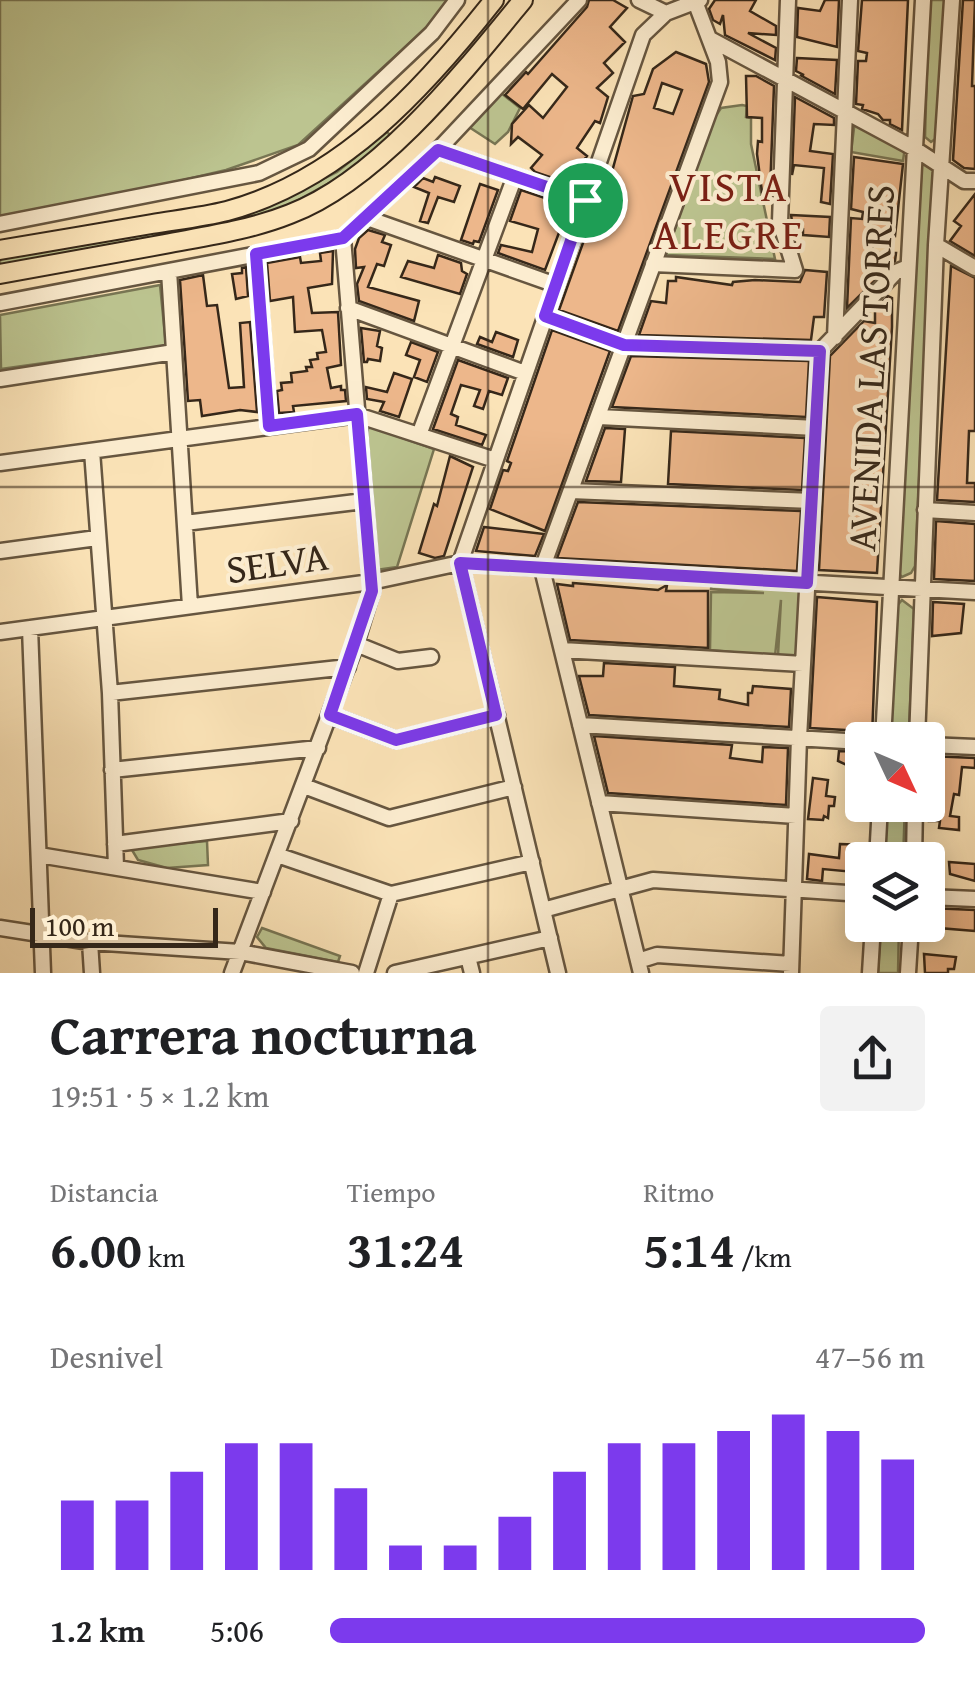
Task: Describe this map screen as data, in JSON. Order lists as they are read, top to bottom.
{
  "streets": {
    "street": ["AVENIDA LAS TORRES", "SELVA"]
  },
  "crossings": [
    ["AVENIDA LAS TORRES", "SELVA"]
  ],
  "districts": ["VISTA ALEGRE"],
  "scale_bar": "100 m",
  "north": "bottom right",
  "page": {
    "scale": "100 m",
    "heading": ["Carrera nocturna", "19:51 · 5 × 1.2 km"],
    "stats": [
      ["Distancia", "6.00 km"],
      ["Tiempo", "31:24"],
      ["Ritmo", "5:14 /km"]
    ],
    "chart": ["Desnivel", "47–56 m"],
    "list": [
      {
        "name": "1.2 km",
        "note": "5:06"
      }
    ]
  }
}
